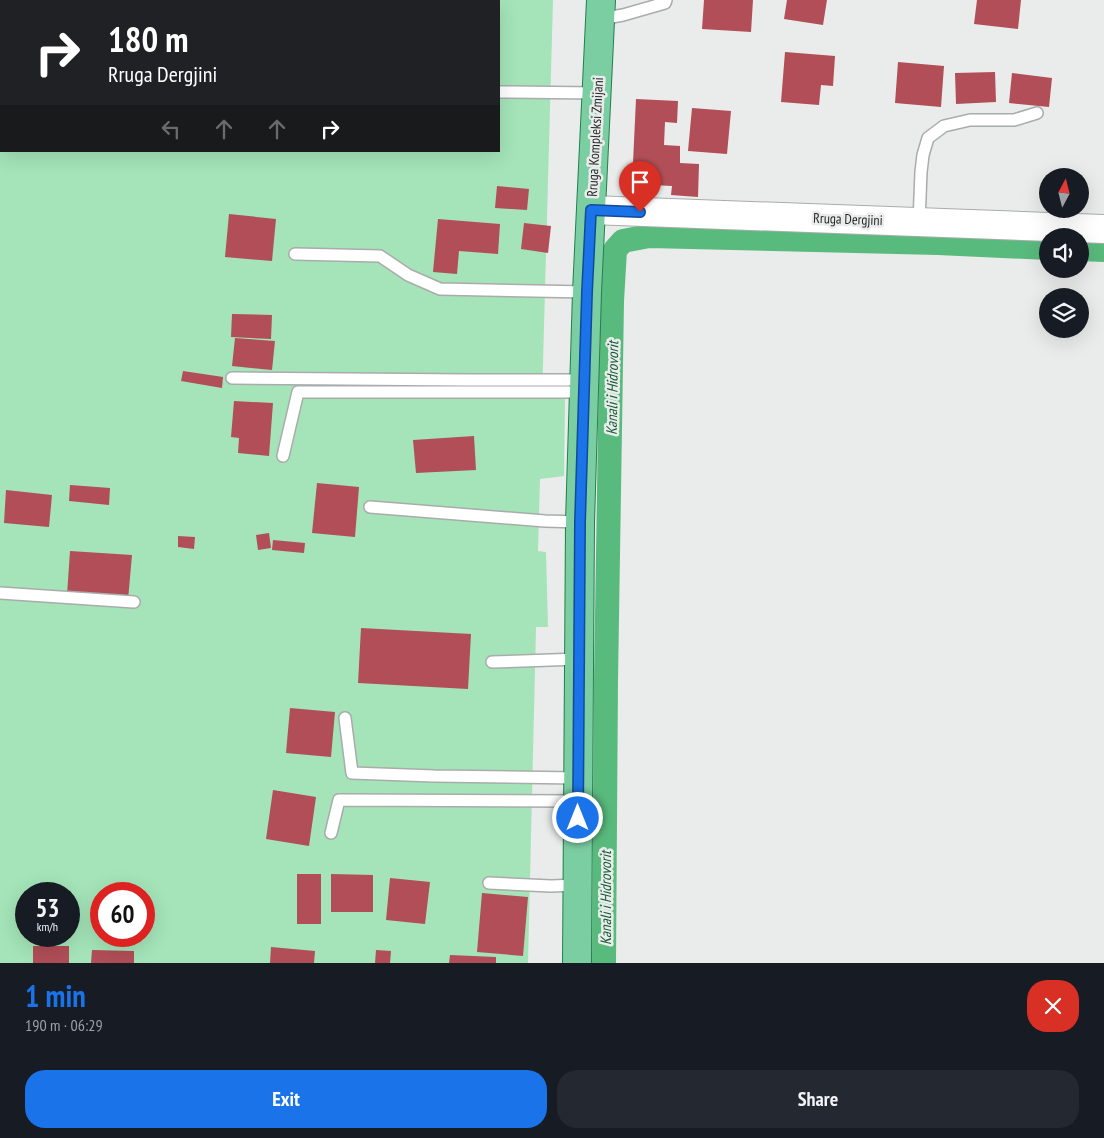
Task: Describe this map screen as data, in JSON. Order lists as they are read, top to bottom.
{
  "streets": {
    "main road": ["Rruga Kompleksi Zmijani"],
    "street": ["Rruga Dergjini"]
  },
  "crossings": [
    ["Rruga Kompleksi Zmijani", "Rruga Dergjini"]
  ],
  "water": ["Kanali i Hidrovorit"],
  "north": "top",
  "page": {
    "turn": ["180 m", "Rruga Dergjini"],
    "speed": "53 km/h",
    "limit": "60",
    "heading": ["1 min", "190 m · 06:29"],
    "buttons": ["Exit", "Share"]
  }
}
